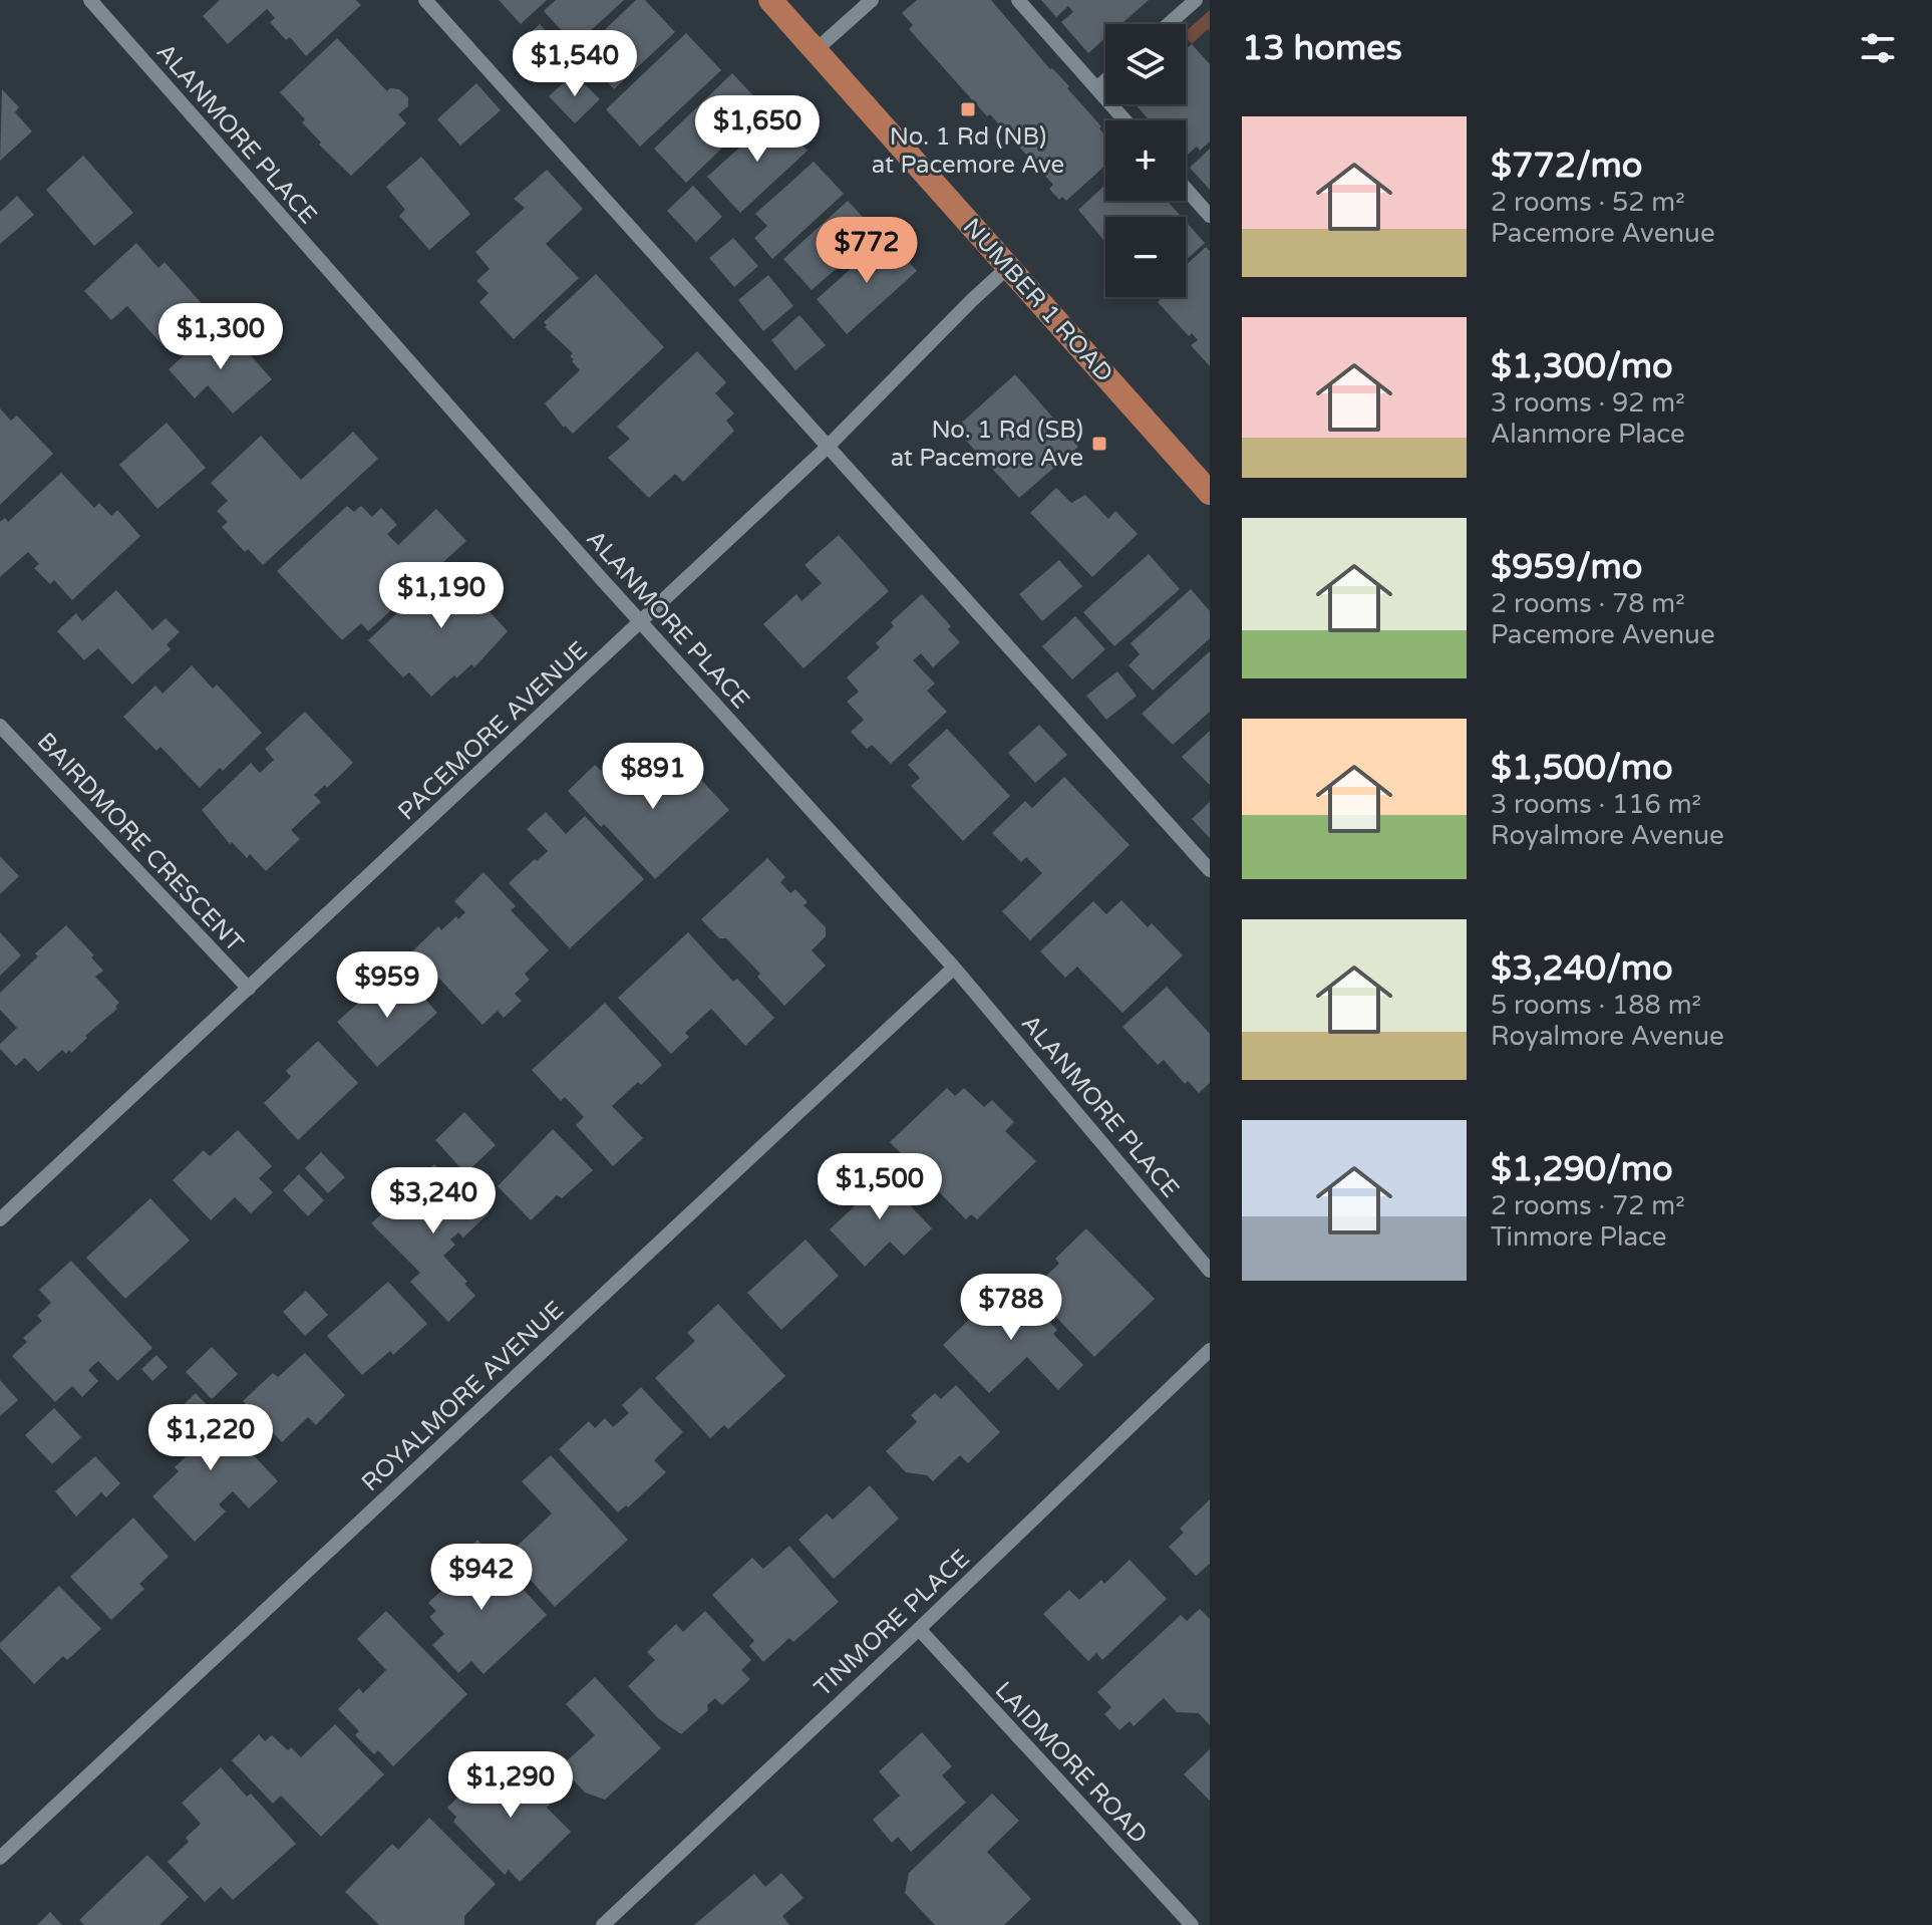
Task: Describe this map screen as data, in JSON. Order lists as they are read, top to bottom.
{
  "streets": {
    "main road": ["NUMBER 1 ROAD"],
    "street": [
      "ALANMORE PLACE",
      "PACEMORE AVENUE",
      "BAIRDMORE CRESCENT",
      "ROYALMORE AVENUE",
      "TINMORE PLACE",
      "LAIDMORE ROAD"
    ]
  },
  "crossings": [
    ["ALANMORE PLACE", "PACEMORE AVENUE"],
    ["ALANMORE PLACE", "ROYALMORE AVENUE"],
    ["NUMBER 1 ROAD", "PACEMORE AVENUE"],
    ["PACEMORE AVENUE", "BAIRDMORE CRESCENT"],
    ["TINMORE PLACE", "LAIDMORE ROAD"]
  ],
  "places": {
    "transit": ["No. 1 Rd (NB) at Pacemore Ave", "No. 1 Rd (SB) at Pacemore Ave"]
  },
  "page": {
    "heading": "13 homes",
    "map_buttons": ["+", "−"],
    "price": [
      "$1,540",
      "$1,650",
      "$772",
      "$1,300",
      "$1,190",
      "$891",
      "$959",
      "$1,500",
      "$3,240",
      "$788",
      "$1,220",
      "$942",
      "$1,290"
    ],
    "list": [
      {
        "name": "$772/mo",
        "note": "2 rooms · 52 m² · Pacemore Avenue"
      },
      {
        "name": "$1,300/mo",
        "note": "3 rooms · 92 m² · Alanmore Place"
      },
      {
        "name": "$959/mo",
        "note": "2 rooms · 78 m² · Pacemore Avenue"
      },
      {
        "name": "$1,500/mo",
        "note": "3 rooms · 116 m² · Royalmore Avenue"
      },
      {
        "name": "$3,240/mo",
        "note": "5 rooms · 188 m² · Royalmore Avenue"
      },
      {
        "name": "$1,290/mo",
        "note": "2 rooms · 72 m² · Tinmore Place"
      }
    ]
  }
}
